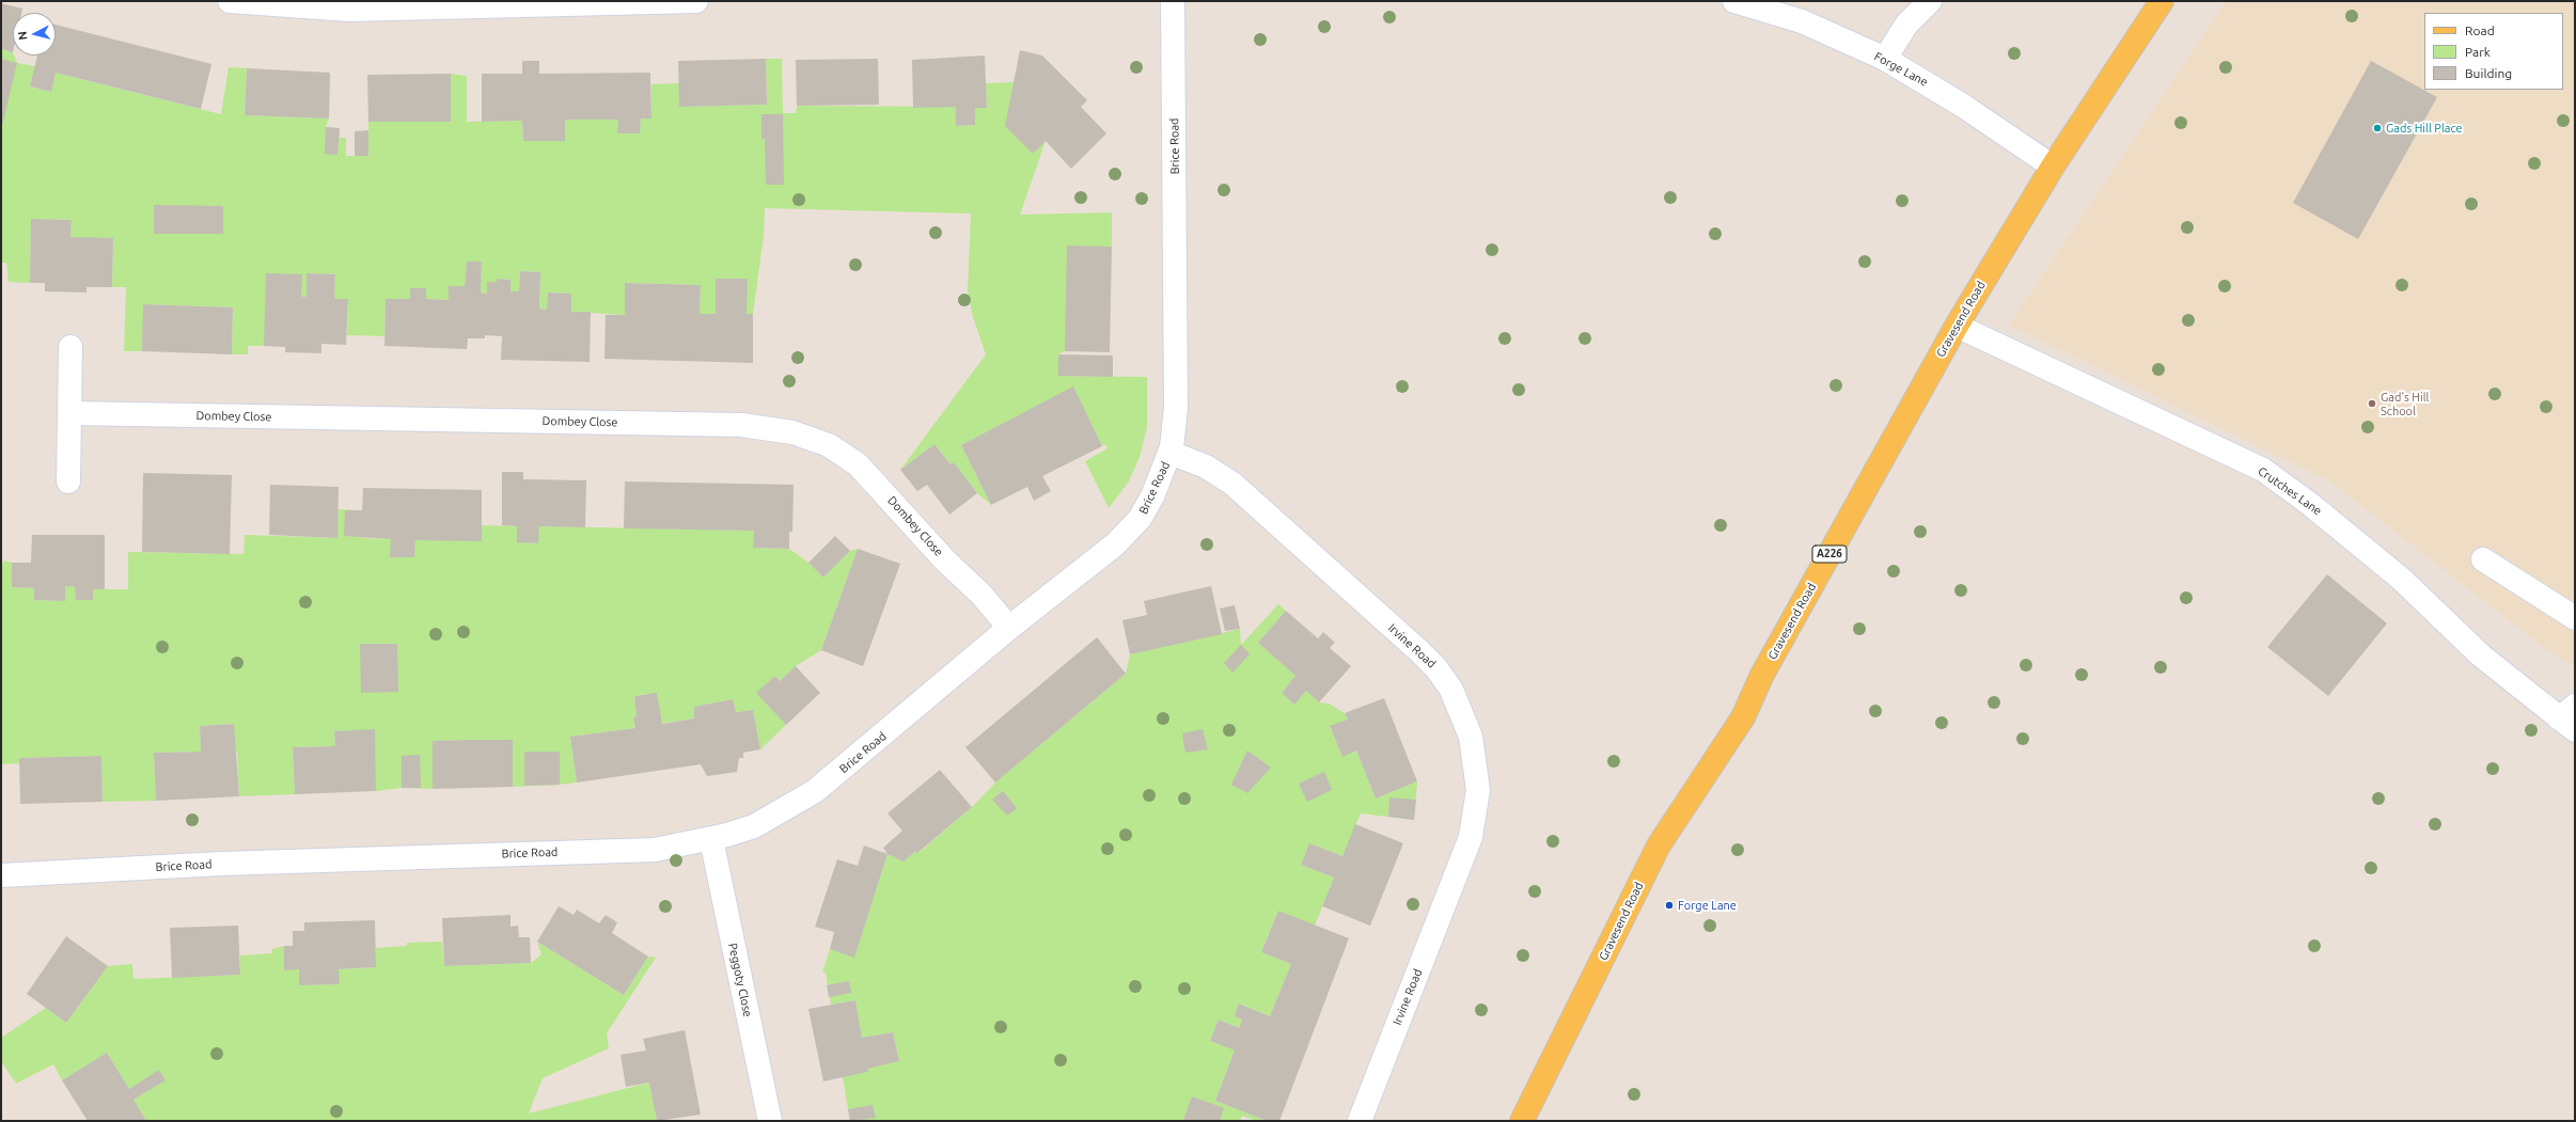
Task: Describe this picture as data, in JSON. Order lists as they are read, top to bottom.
{
  "streets": {
    "main road": ["Gravesend Road", "A226"],
    "street": [
      "Forge Lane",
      "Brice Road",
      "Dombey Close",
      "Crutches Lane",
      "Irvine Road",
      "Peggoty Close"
    ]
  },
  "crossings": [
    ["Forge Lane", "Gravesend Road"],
    ["Brice Road", "Dombey Close"],
    ["Brice Road", "Irvine Road"],
    ["Brice Road", "Peggoty Close"],
    ["Gravesend Road", "Crutches Lane"]
  ],
  "places": ["Gads Hill Place", "Gad's Hill School", "Forge Lane"],
  "legend": ["Road", "Park", "Building"],
  "north": "left"
}
